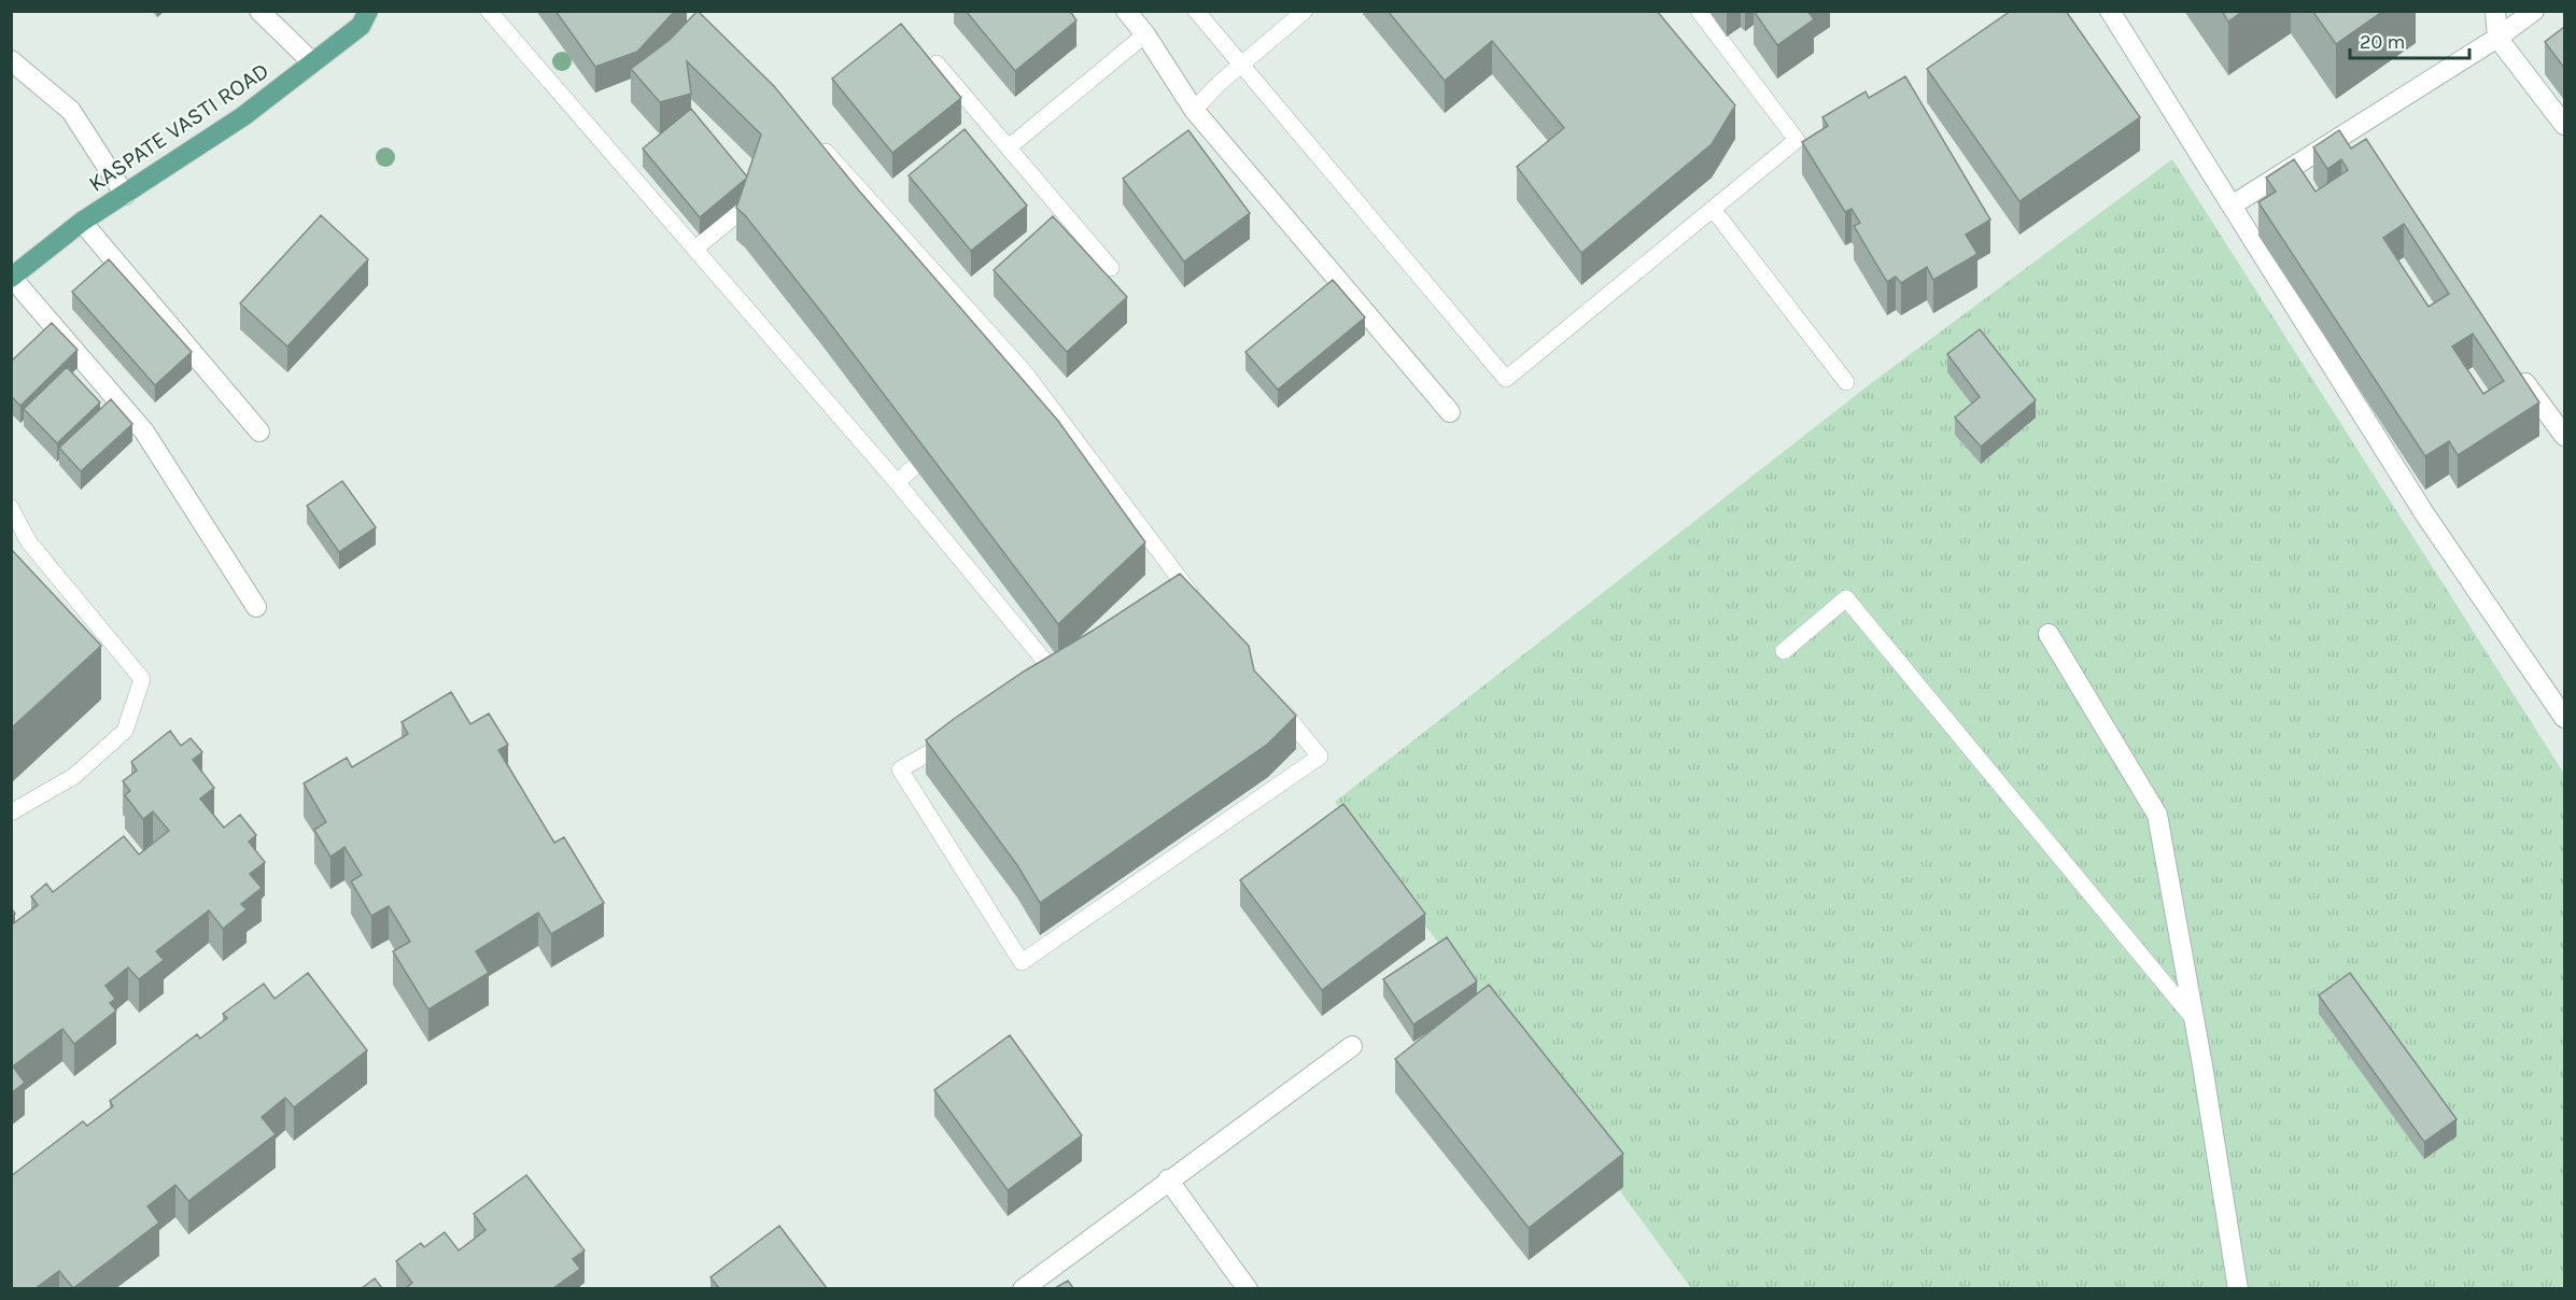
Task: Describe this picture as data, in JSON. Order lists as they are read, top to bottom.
{
  "streets": {
    "main road": ["KASPATE VASTI ROAD"]
  },
  "scale_bar": "20 m"
}
